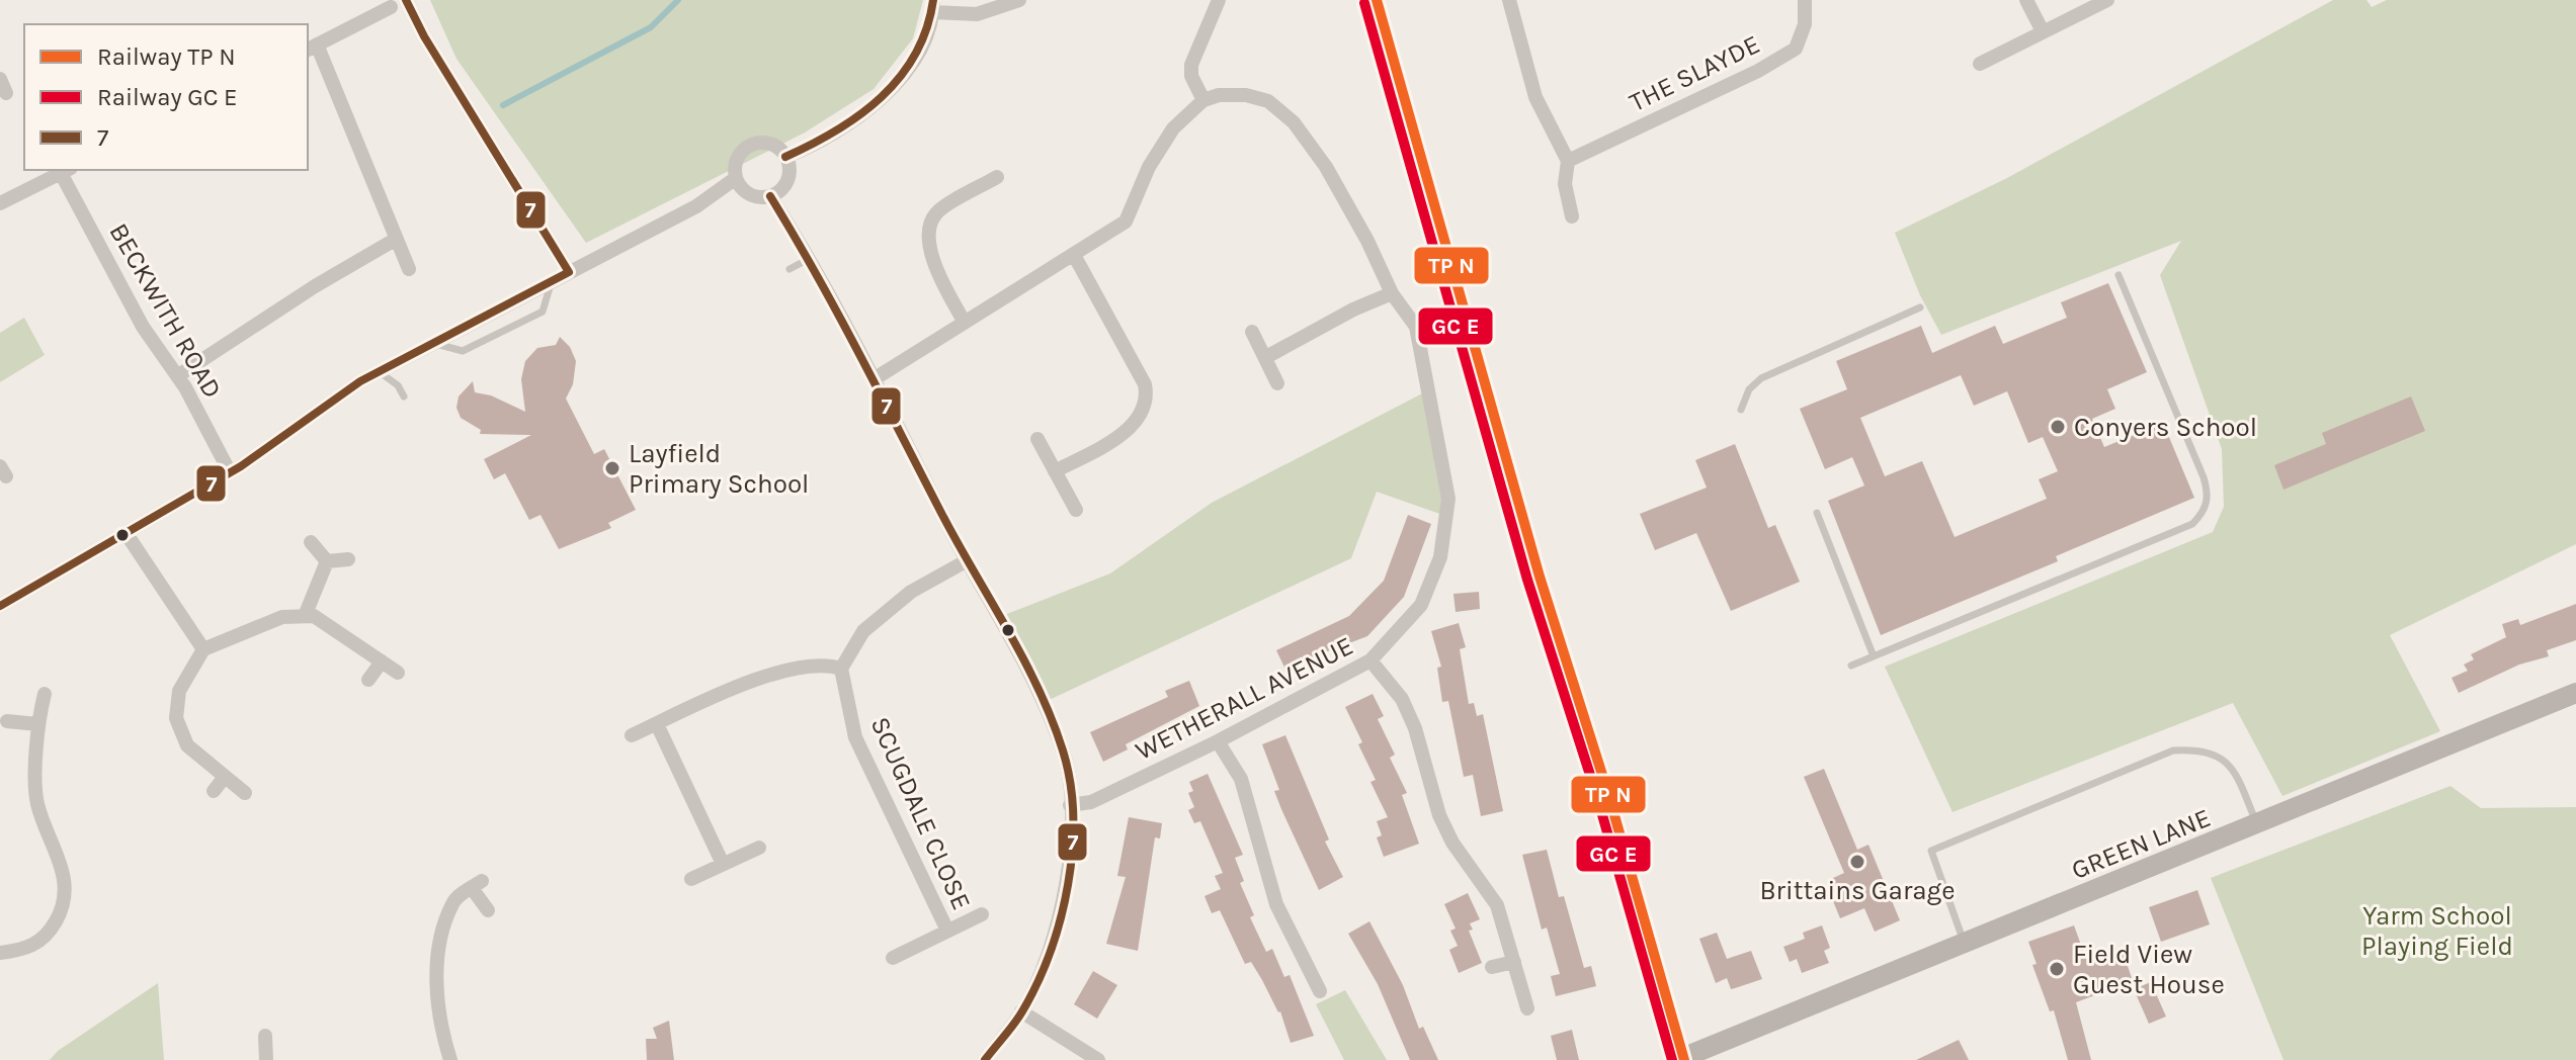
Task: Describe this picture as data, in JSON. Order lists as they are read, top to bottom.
{
  "streets": {
    "main road": ["GREEN LANE"],
    "street": [
      "THE SLAYDE",
      "BECKWITH ROAD",
      "WETHERALL AVENUE",
      "SCUGDALE CLOSE"
    ]
  },
  "parks": ["Yarm School Playing Field"],
  "places": [
    "Conyers School",
    "Layfield Primary School",
    "Brittains Garage",
    "Field View Guest House"
  ],
  "lines": ["transit line 7"],
  "legend": ["Railway TP N", "Railway GC E", "7"]
}
